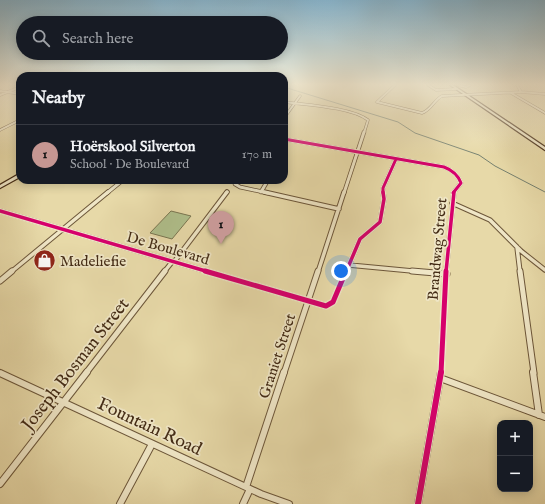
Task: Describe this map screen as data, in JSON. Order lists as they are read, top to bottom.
{
  "streets": {
    "street": [
      "De Boulevard",
      "Brandwag Street",
      "Graniet Street",
      "Joseph Bosman Street",
      "Fountain Road"
    ]
  },
  "crossings": [
    ["De Boulevard", "Graniet Street"],
    ["De Boulevard", "Joseph Bosman Street"],
    ["Brandwag Street", "Graniet Street"],
    ["Graniet Street", "Fountain Road"],
    ["Joseph Bosman Street", "Fountain Road"]
  ],
  "places": {
    "shop": ["Madeliefie"]
  },
  "page": {
    "search": "Search here",
    "heading": "Nearby",
    "list": [
      {
        "mark": "1",
        "name": "Hoërskool Silverton",
        "note": "School · De Boulevard",
        "value": "170 m"
      }
    ],
    "pins": "1",
    "map_buttons": ["+", "−"]
  }
}
